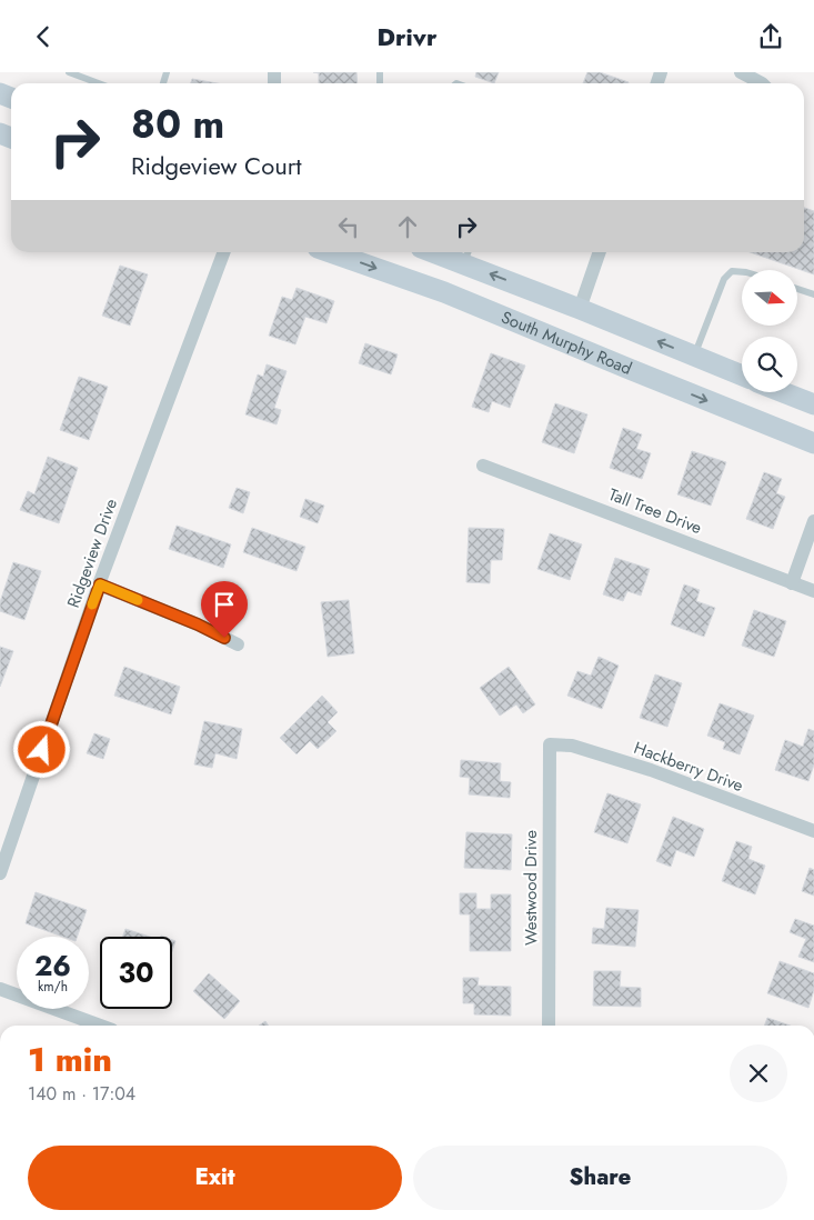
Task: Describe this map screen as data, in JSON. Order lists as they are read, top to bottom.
{
  "streets": {
    "main road": ["South Murphy Road"],
    "street": [
      "Tall Tree Drive",
      "Ridgeview Drive",
      "Hackberry Drive",
      "Westwood Drive"
    ]
  },
  "crossings": [
    ["Hackberry Drive", "Westwood Drive"]
  ],
  "north": "right",
  "page": {
    "header": "Drivr",
    "turn": ["80 m", "Ridgeview Court"],
    "speed": "26 km/h",
    "limit": "30",
    "heading": ["1 min", "140 m · 17:04"],
    "buttons": ["Exit", "Share"]
  }
}
